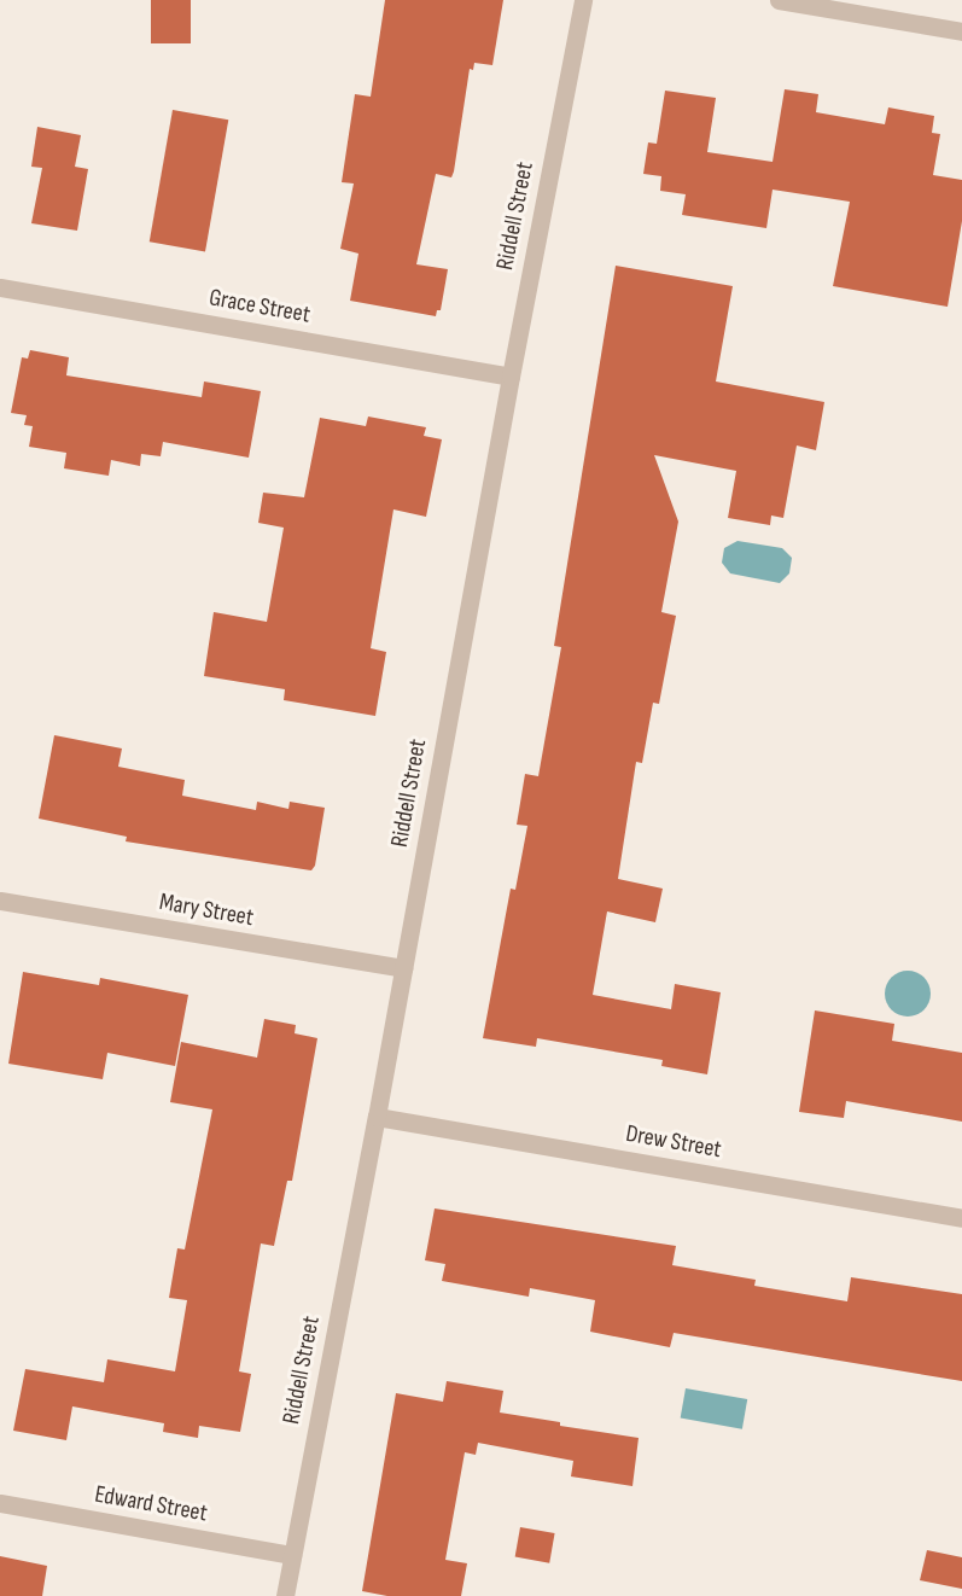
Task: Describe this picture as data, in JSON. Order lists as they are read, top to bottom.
{
  "streets": {
    "street": [
      "Riddell Street",
      "Grace Street",
      "Mary Street",
      "Drew Street",
      "Edward Street"
    ]
  },
  "crossings": [
    ["Riddell Street", "Grace Street"],
    ["Riddell Street", "Mary Street"],
    ["Riddell Street", "Drew Street"],
    ["Riddell Street", "Edward Street"]
  ]
}
